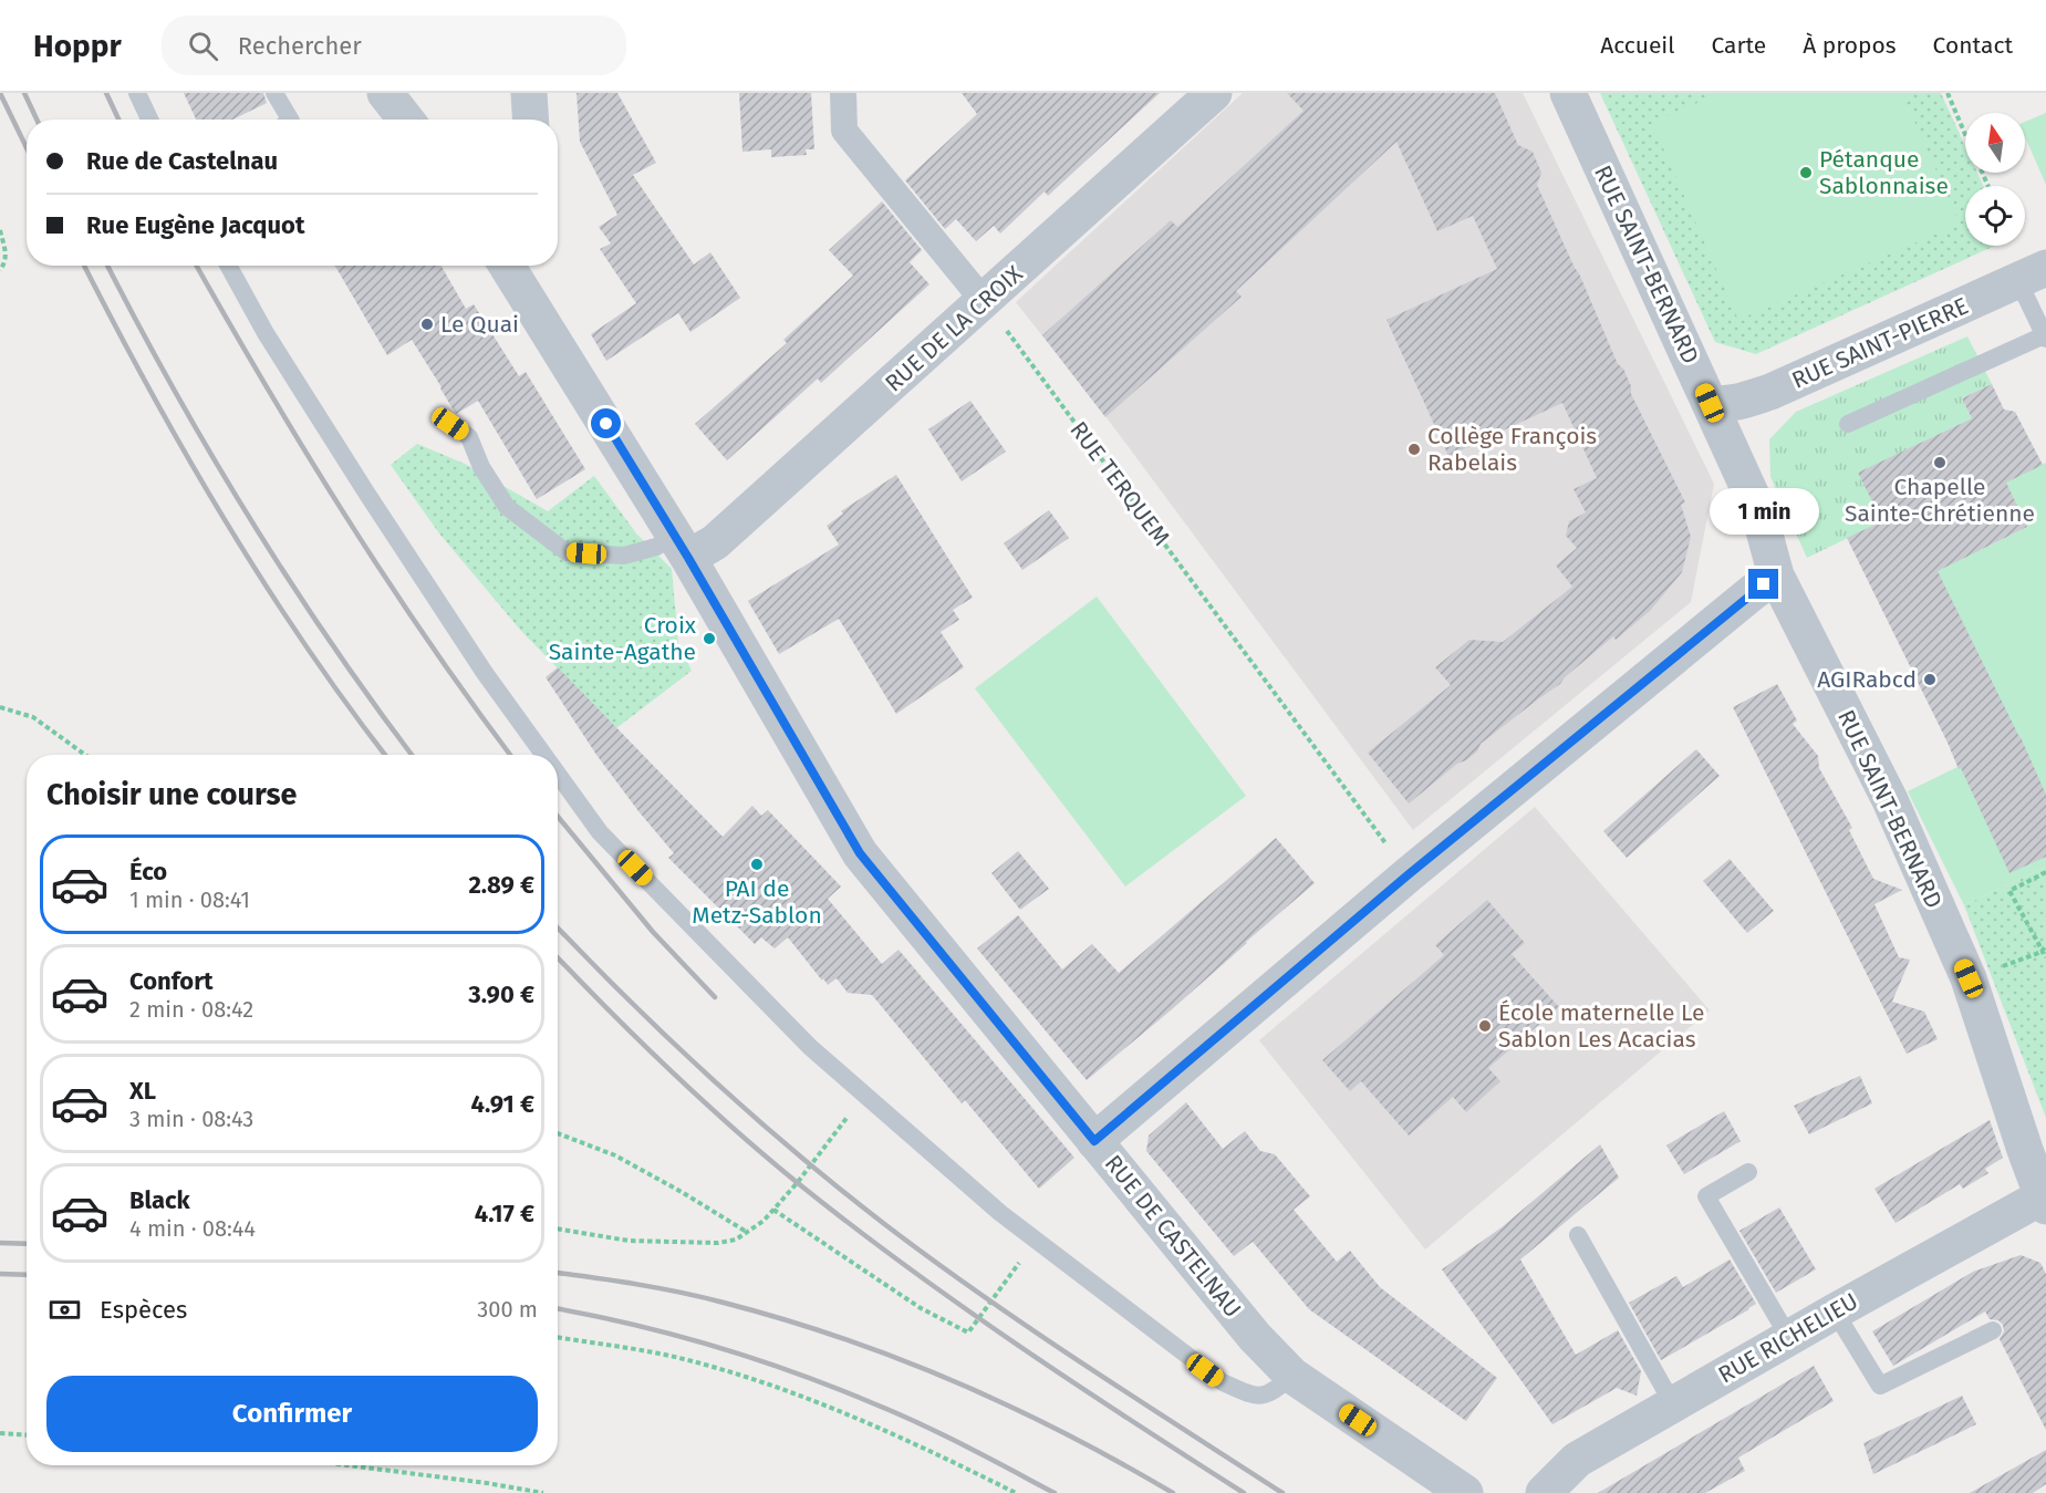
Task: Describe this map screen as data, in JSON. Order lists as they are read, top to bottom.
{
  "streets": {
    "street": [
      "RUE SAINT-BERNARD",
      "RUE DE LA CROIX",
      "RUE SAINT-PIERRE",
      "RUE DE CASTELNAU",
      "RUE RICHELIEU"
    ],
    "path": ["RUE TERQUEM"]
  },
  "crossings": [
    ["RUE SAINT-BERNARD", "RUE SAINT-PIERRE"],
    ["RUE SAINT-BERNARD", "RUE RICHELIEU"],
    ["RUE DE LA CROIX", "RUE TERQUEM"],
    ["RUE DE LA CROIX", "RUE DE CASTELNAU"]
  ],
  "places": [
    "Pétanque Sablonnaise",
    "Le Quai",
    "Collège François Rabelais",
    "Chapelle Sainte-Chrétienne",
    "Croix Sainte-Agathe",
    "AGIRabcd",
    "PAI de Metz-Sablon",
    "École maternelle Le Sablon Les Acacias"
  ],
  "north": "top",
  "page": {
    "header": "Hoppr",
    "search": "Rechercher",
    "nav": [
      "Accueil",
      "Carte",
      "À propos",
      "Contact"
    ],
    "banner": ["Rue de Castelnau", "Rue Eugène Jacquot"],
    "bubble": "1 min",
    "heading": "Choisir une course",
    "list": [
      {
        "name": "Éco",
        "note": "1 min · 08:41",
        "value": "2.89 €"
      },
      {
        "name": "Confort",
        "note": "2 min · 08:42",
        "value": "3.90 €"
      },
      {
        "name": "XL",
        "note": "3 min · 08:43",
        "value": "4.91 €"
      },
      {
        "name": "Black",
        "note": "4 min · 08:44",
        "value": "4.17 €"
      }
    ],
    "pay": ["Espèces", "300 m"],
    "buttons": "Confirmer"
  }
}
